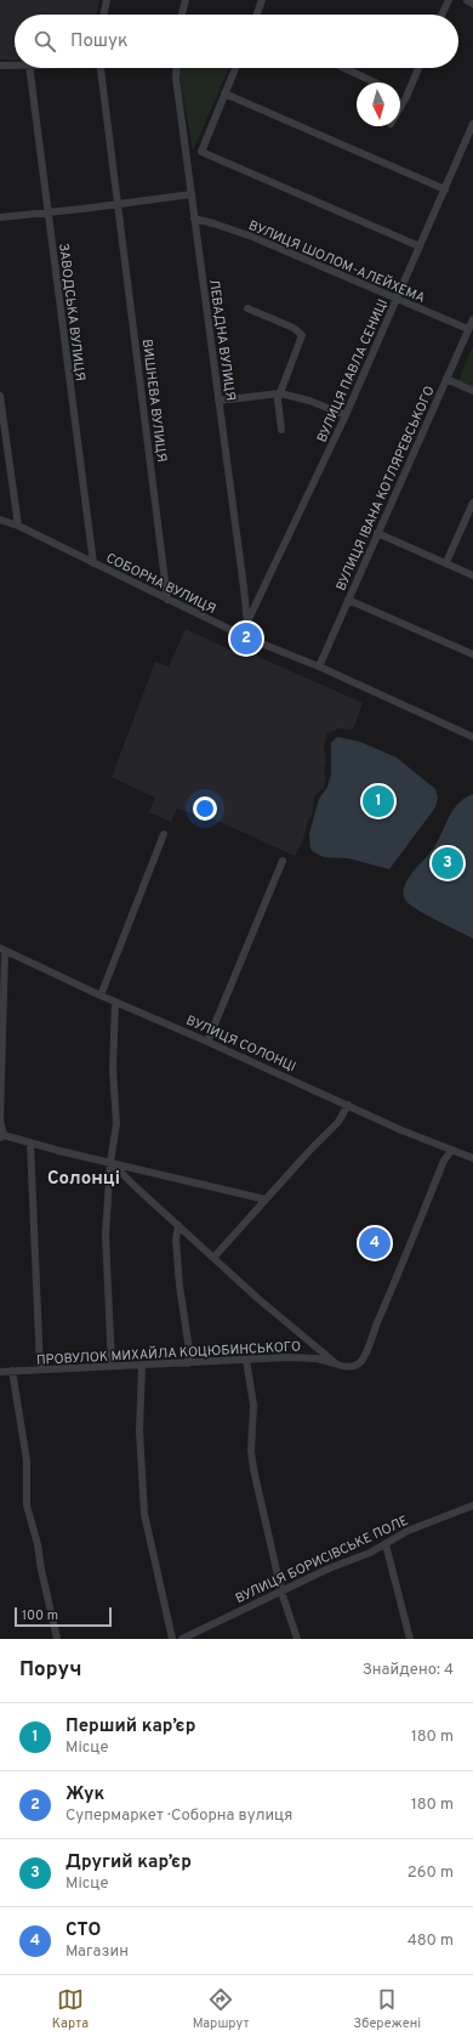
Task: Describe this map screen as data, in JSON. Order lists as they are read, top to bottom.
{
  "streets": {
    "street": [
      "ВУЛИЦЯ ШОЛОМ-АЛЕЙХЕМА",
      "ЗАВОДСЬКА ВУЛИЦЯ",
      "ЛЕВАДНА ВУЛИЦЯ",
      "ВУЛИЦЯ ПАВЛА СЕНИЦІ",
      "ВИШНЕВА ВУЛИЦЯ",
      "ВУЛИЦЯ ІВАНА КОТЛЯРЕВСЬКОГО",
      "СОБОРНА ВУЛИЦЯ",
      "ВУЛИЦЯ СОЛОНЦІ",
      "ПРОВУЛОК МИХАЙЛА КОЦЮБИНСЬКОГО",
      "ВУЛИЦЯ БОРИСІВСЬКЕ ПОЛЕ"
    ]
  },
  "crossings": [
    ["ВУЛИЦЯ ШОЛОМ-АЛЕЙХЕМА", "ЛЕВАДНА ВУЛИЦЯ"],
    ["ВУЛИЦЯ ШОЛОМ-АЛЕЙХЕМА", "ВУЛИЦЯ ПАВЛА СЕНИЦІ"],
    ["ВУЛИЦЯ ШОЛОМ-АЛЕЙХЕМА", "ВУЛИЦЯ ІВАНА КОТЛЯРЕВСЬКОГО"],
    ["ЗАВОДСЬКА ВУЛИЦЯ", "СОБОРНА ВУЛИЦЯ"],
    ["ЛЕВАДНА ВУЛИЦЯ", "ВУЛИЦЯ ПАВЛА СЕНИЦІ"],
    ["ВИШНЕВА ВУЛИЦЯ", "СОБОРНА ВУЛИЦЯ"],
    ["ВУЛИЦЯ ІВАНА КОТЛЯРЕВСЬКОГО", "СОБОРНА ВУЛИЦЯ"]
  ],
  "districts": ["Солонці"],
  "scale_bar": "100 m",
  "north": "bottom",
  "page": {
    "search": "Пошук",
    "pins": [
      "2",
      "1",
      "3",
      "4"
    ],
    "scale": "100 m",
    "heading": ["Поруч", "Знайдено: 4"],
    "list": [
      {
        "mark": "1",
        "name": "Перший кар’єр",
        "note": "Місце",
        "value": "180 m"
      },
      {
        "mark": "2",
        "name": "Жук",
        "note": "Супермаркет · Соборна вулиця",
        "value": "180 m"
      },
      {
        "mark": "3",
        "name": "Другий кар’єр",
        "note": "Місце",
        "value": "260 m"
      },
      {
        "mark": "4",
        "name": "СТО",
        "note": "Магазин",
        "value": "480 m"
      }
    ],
    "nav": ["Карта", "Маршрут", "Збережені"]
  }
}
